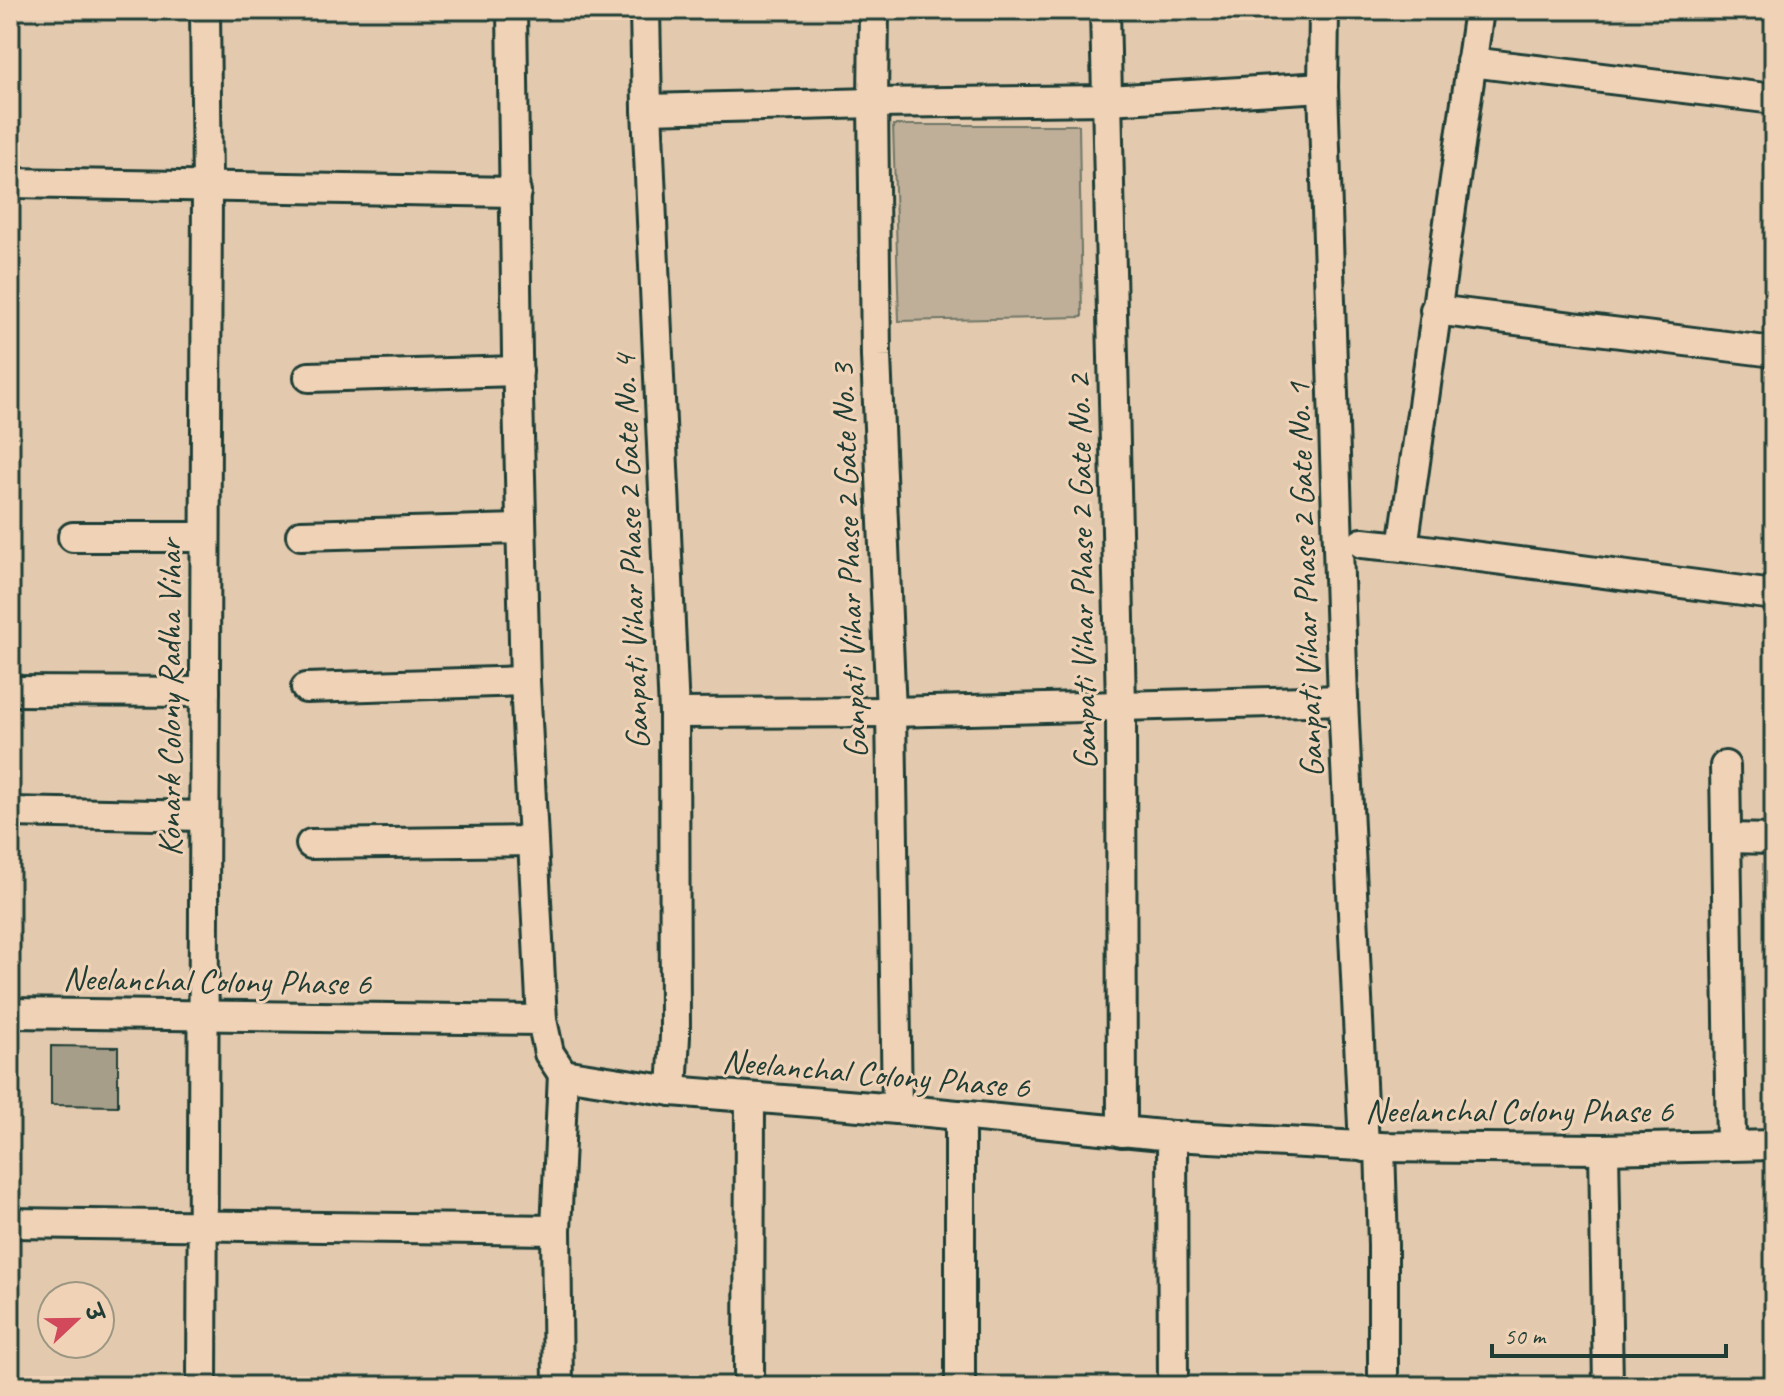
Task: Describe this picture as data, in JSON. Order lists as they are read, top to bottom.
{
  "streets": {
    "street": [
      "Ganpati Vihar Phase 2 Gate No. 4",
      "Ganpati Vihar Phase 2 Gate No. 3",
      "Ganpati Vihar Phase 2 Gate No. 2",
      "Ganpati Vihar Phase 2 Gate No. 1",
      "Konark Colony Radha Vihar",
      "Neelanchal Colony Phase 6"
    ]
  },
  "crossings": [
    ["Ganpati Vihar Phase 2 Gate No. 4", "Neelanchal Colony Phase 6"],
    ["Ganpati Vihar Phase 2 Gate No. 3", "Neelanchal Colony Phase 6"],
    ["Ganpati Vihar Phase 2 Gate No. 2", "Neelanchal Colony Phase 6"],
    ["Ganpati Vihar Phase 2 Gate No. 1", "Neelanchal Colony Phase 6"],
    ["Konark Colony Radha Vihar", "Neelanchal Colony Phase 6"]
  ],
  "scale_bar": "50 m",
  "north": "right"
}
